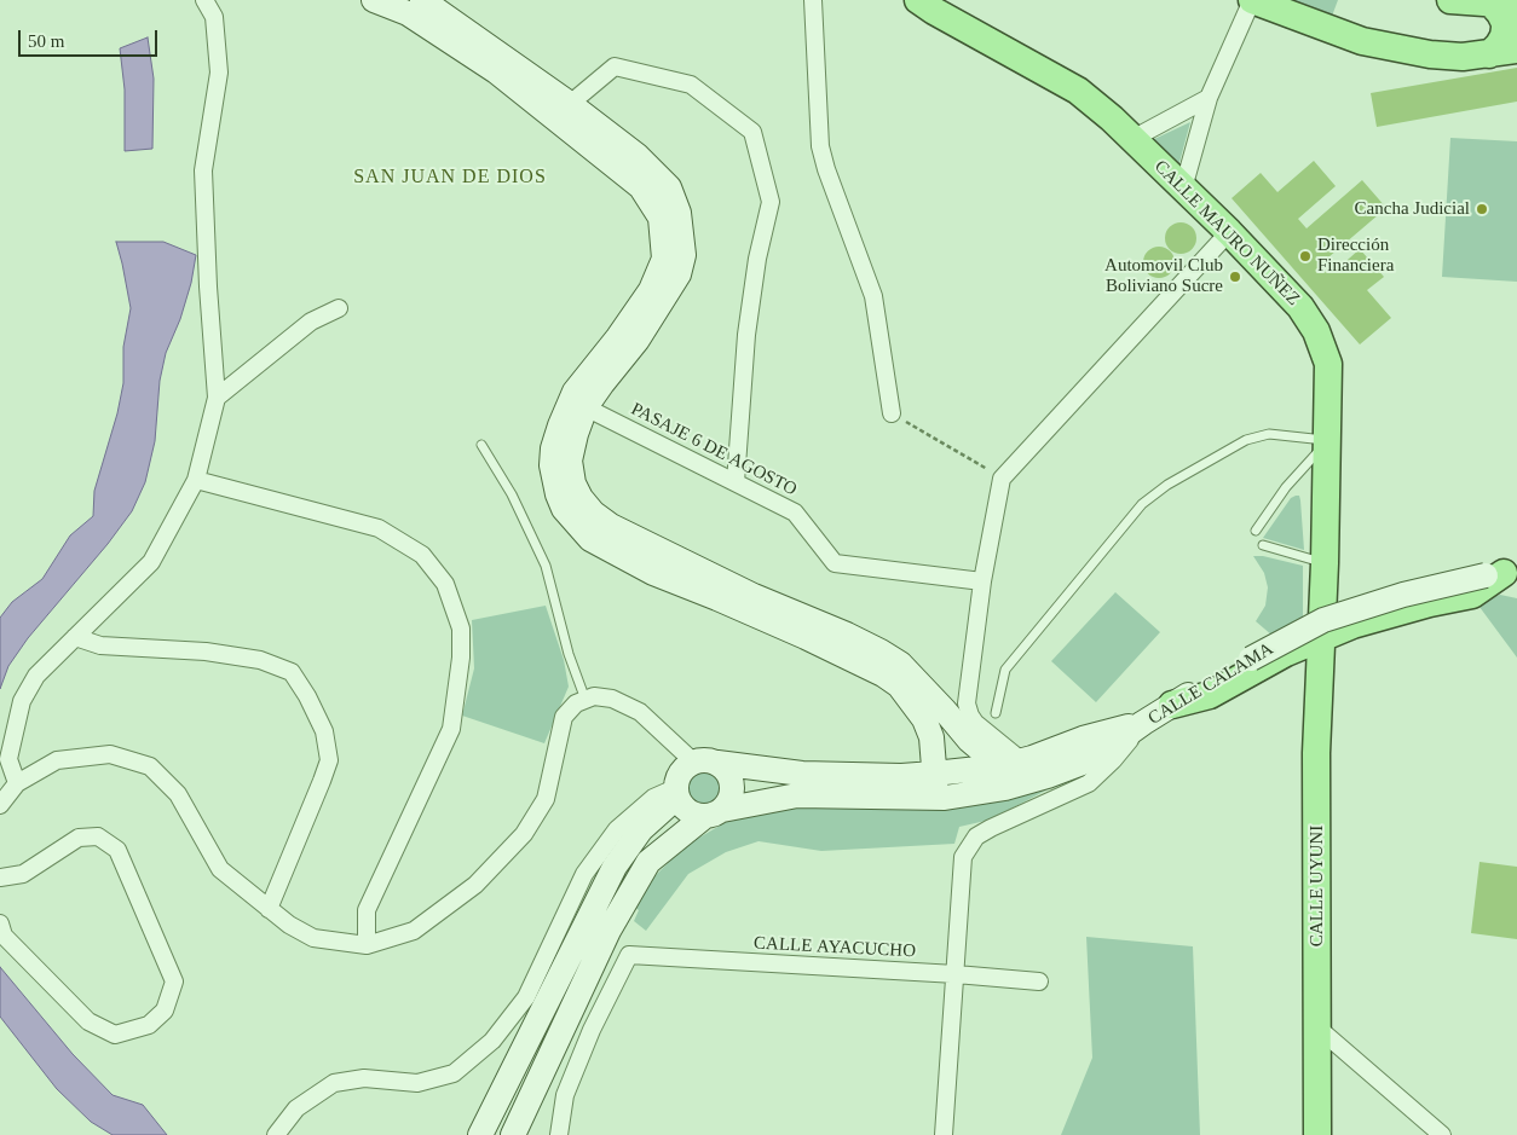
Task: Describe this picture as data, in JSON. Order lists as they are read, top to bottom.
{
  "streets": {
    "main road": ["CALLE MAURO NUÑEZ", "CALLE CALAMA", "CALLE UYUNI"],
    "street": ["PASAJE 6 DE AGOSTO", "CALLE AYACUCHO"]
  },
  "crossings": [
    ["CALLE MAURO NUÑEZ", "CALLE UYUNI"],
    ["CALLE CALAMA", "CALLE AYACUCHO"]
  ],
  "districts": ["SAN JUAN DE DIOS"],
  "places": ["Cancha Judicial", "Dirección Financiera", "Automovil Club Boliviano Sucre"],
  "scale_bar": "50 m"
}
